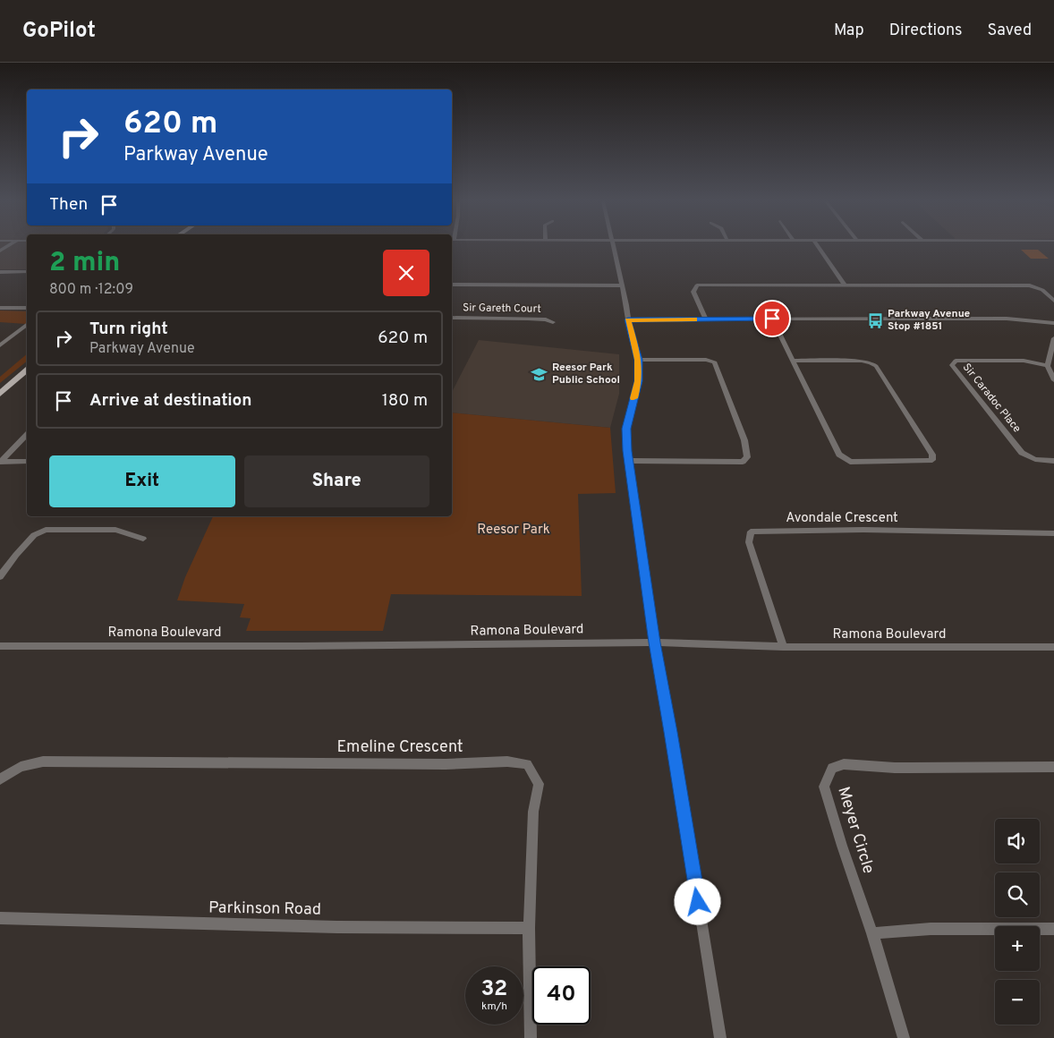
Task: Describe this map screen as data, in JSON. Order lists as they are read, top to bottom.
{
  "streets": {
    "street": [
      "Sir Gareth Court",
      "Sir Caradoc Place",
      "Avondale Crescent",
      "Ramona Boulevard",
      "Emeline Crescent",
      "Meyer Circle",
      "Parkinson Road"
    ]
  },
  "crossings": [
    ["Avondale Crescent", "Ramona Boulevard"],
    ["Emeline Crescent", "Parkinson Road"]
  ],
  "parks": ["Reesor Park"],
  "places": {
    "bus stop": ["Parkway Avenue Stop #1851"],
    "school or university": ["Reesor Park Public School"]
  },
  "page": {
    "header": "GoPilot",
    "nav": ["Map", "Directions", "Saved"],
    "turn": ["620 m", "Parkway Avenue"],
    "then": "Then",
    "heading": ["2 min", "800 m · 12:09"],
    "list": [
      {
        "name": "Turn right",
        "note": "Parkway Avenue",
        "value": "620 m"
      },
      {
        "name": "Arrive at destination",
        "value": "180 m"
      }
    ],
    "buttons": ["Exit", "Share"],
    "map_buttons": ["+", "−"],
    "speed": "32 km/h",
    "limit": "40"
  }
}
